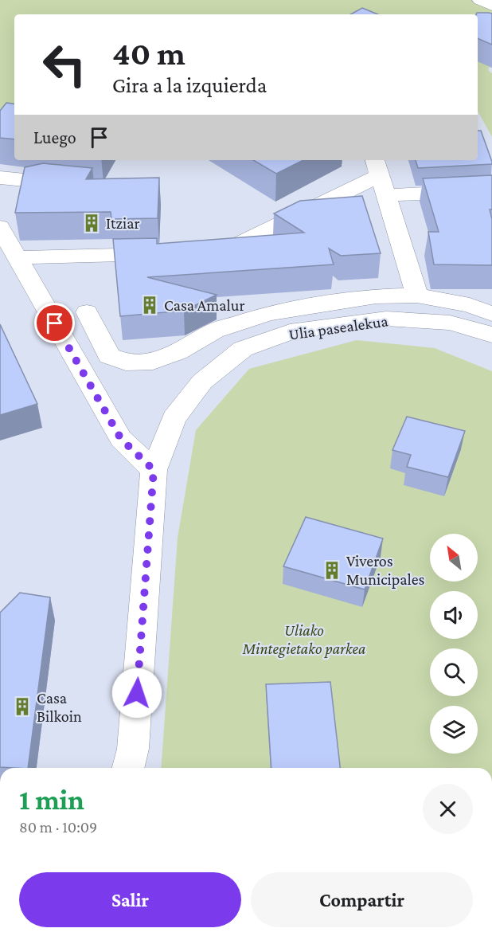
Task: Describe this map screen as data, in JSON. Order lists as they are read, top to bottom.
{
  "streets": {
    "street": ["Ulia pasealekua"]
  },
  "parks": ["Uliako Mintegietako parkea"],
  "places": {
    "building": [
      "Itziar",
      "Casa Amalur",
      "Viveros Municipales",
      "Casa Bilkoin"
    ]
  },
  "north": "top left",
  "page": {
    "turn": ["40 m", "Gira a la izquierda"],
    "then": "Luego",
    "heading": ["1 min", "80 m · 10:09"],
    "buttons": ["Salir", "Compartir"]
  }
}
